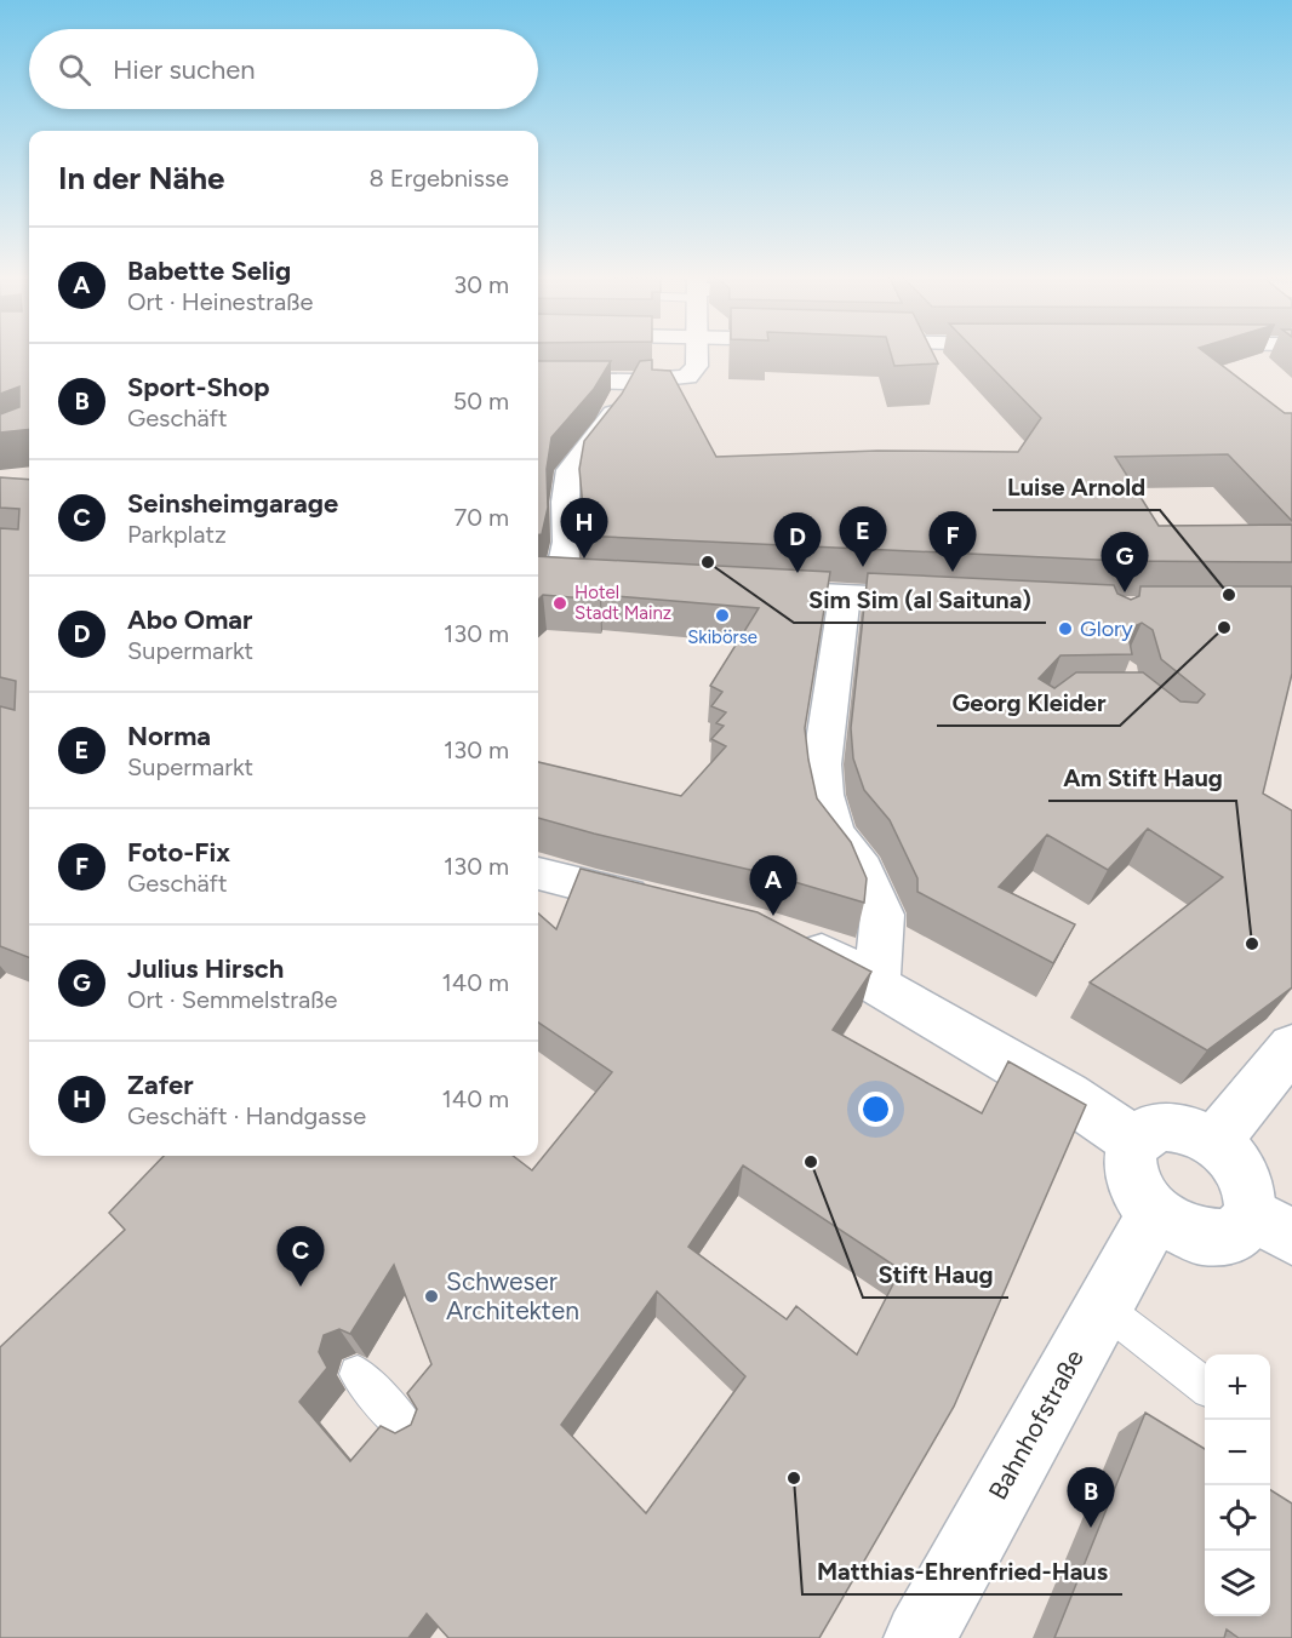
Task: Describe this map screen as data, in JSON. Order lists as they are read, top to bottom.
{
  "streets": {
    "street": ["Bahnhofstraße"]
  },
  "places": [
    "Sim Sim (al Saituna)",
    "Luise Arnold",
    "Hotel Stadt Mainz",
    "Skibörse",
    "Georg Kleider",
    "Glory",
    "Am Stift Haug",
    "Stift Haug",
    "Schweser Architekten",
    "Matthias-Ehrenfried-Haus"
  ],
  "page": {
    "search": "Hier suchen",
    "heading": ["In der Nähe", "8 Ergebnisse"],
    "list": [
      {
        "mark": "A",
        "name": "Babette Selig",
        "note": "Ort · Heinestraße",
        "value": "30 m"
      },
      {
        "mark": "B",
        "name": "Sport-Shop",
        "note": "Geschäft",
        "value": "50 m"
      },
      {
        "mark": "C",
        "name": "Seinsheimgarage",
        "note": "Parkplatz",
        "value": "70 m"
      },
      {
        "mark": "D",
        "name": "Abo Omar",
        "note": "Supermarkt",
        "value": "130 m"
      },
      {
        "mark": "E",
        "name": "Norma",
        "note": "Supermarkt",
        "value": "130 m"
      },
      {
        "mark": "F",
        "name": "Foto-Fix",
        "note": "Geschäft",
        "value": "130 m"
      },
      {
        "mark": "G",
        "name": "Julius Hirsch",
        "note": "Ort · Semmelstraße",
        "value": "140 m"
      },
      {
        "mark": "H",
        "name": "Zafer",
        "note": "Geschäft · Handgasse",
        "value": "140 m"
      }
    ],
    "pins": [
      "H",
      "E",
      "F",
      "D",
      "G",
      "A",
      "C",
      "B"
    ],
    "map_buttons": ["+", "−"]
  }
}
